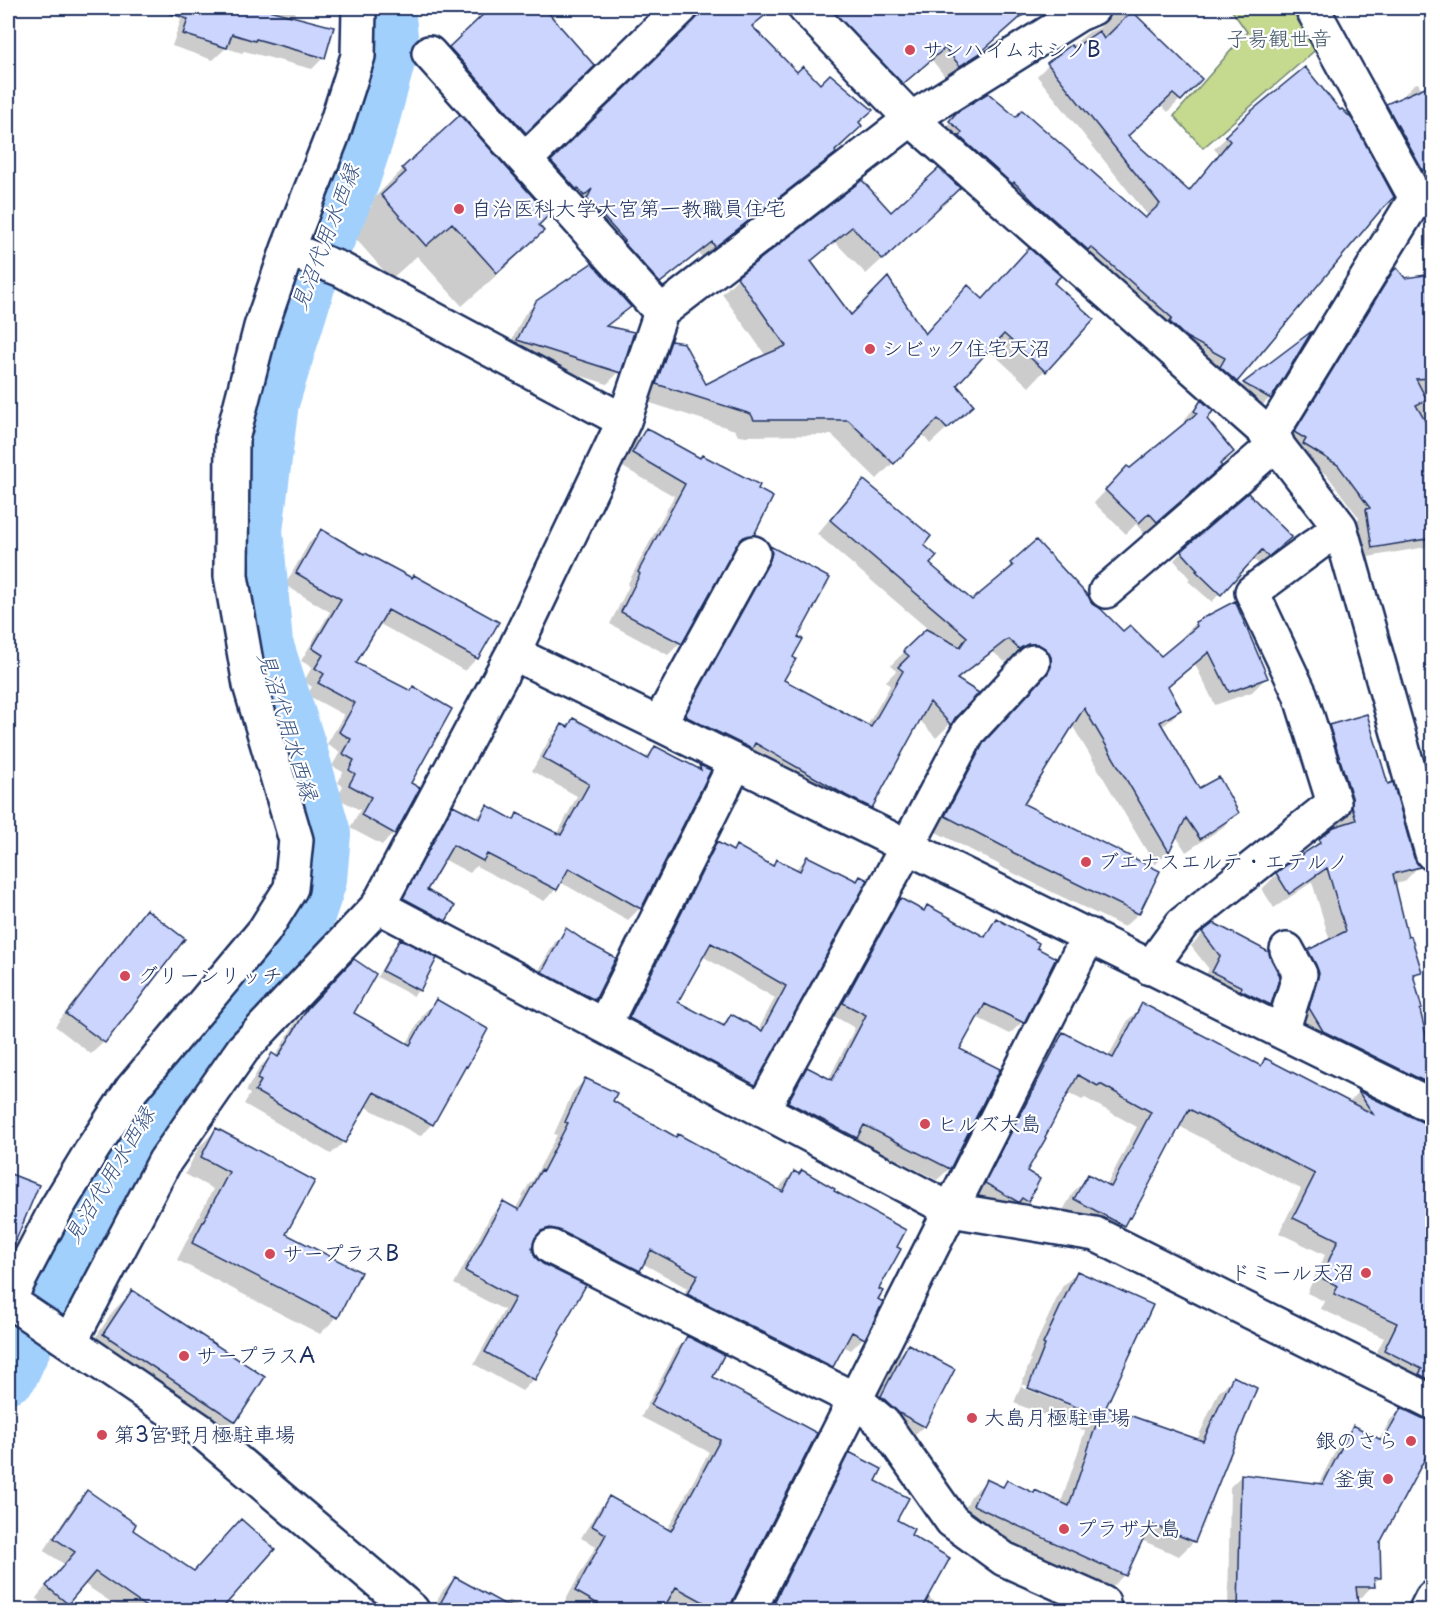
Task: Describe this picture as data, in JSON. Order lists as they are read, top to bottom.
{
  "water": ["見沼代用水西縁"],
  "parks": ["子昜観世音"],
  "places": [
    "サンハイムホシノB",
    "自治医科大学大宮第一教職員住宅",
    "シビック住宅天沼",
    "ブエナスエルテ・エテルノ",
    "グリーンリッチ",
    "ヒルズ大島",
    "サープラスB",
    "ドミール天沼",
    "サープラスA",
    "大島月極駐車場",
    "第3宮野月極駐車場",
    "銀のさら",
    "釜寅",
    "プラザ大島"
  ]
}
